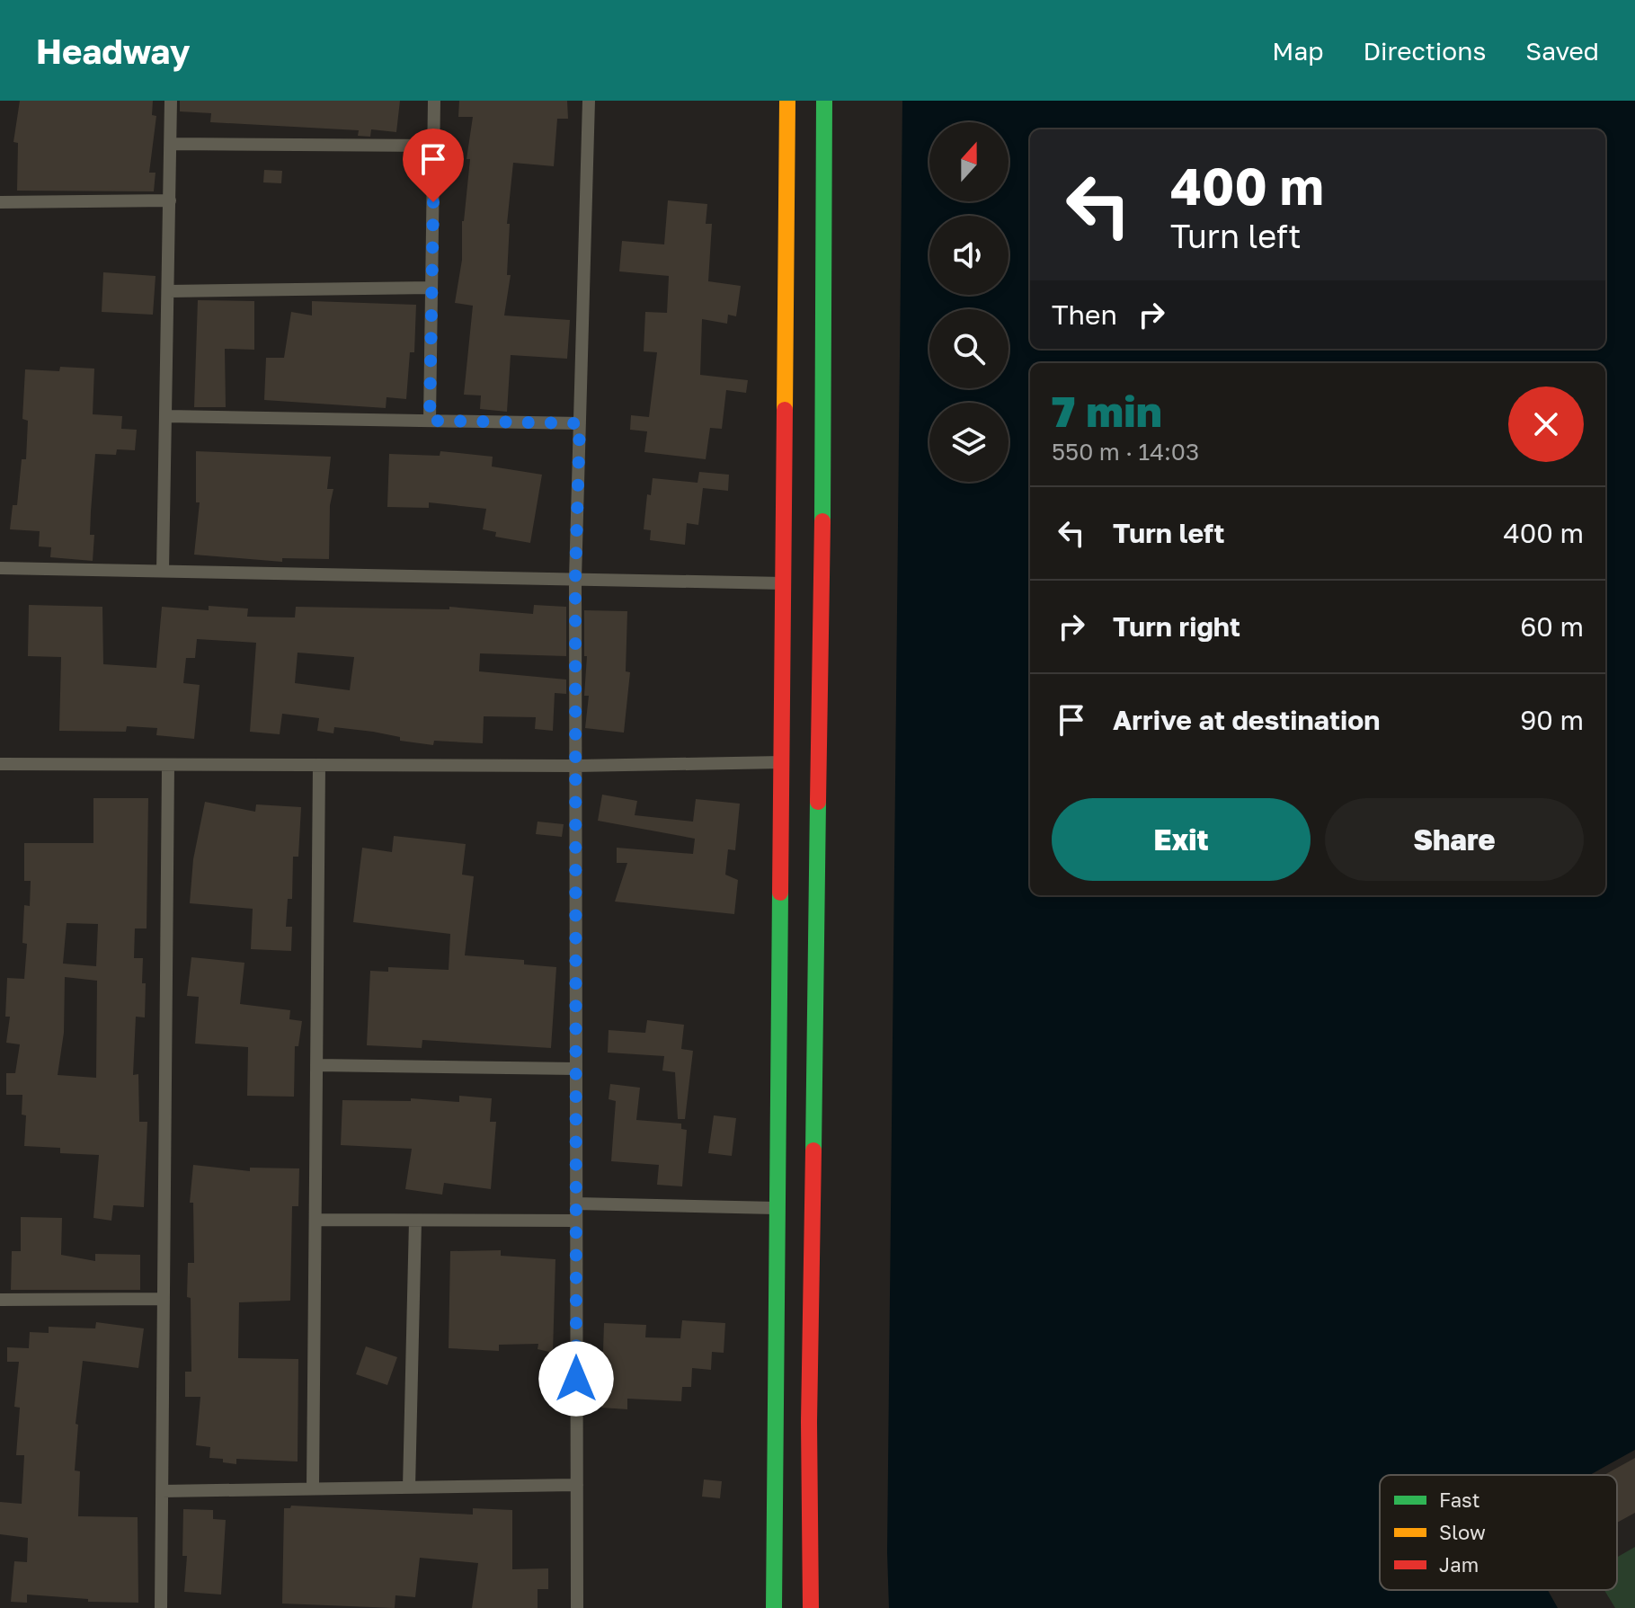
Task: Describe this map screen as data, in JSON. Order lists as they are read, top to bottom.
{
  "legend": ["Fast", "Slow", "Jam"],
  "north": "top",
  "page": {
    "header": "Headway",
    "nav": ["Map", "Directions", "Saved"],
    "turn": ["400 m", "Turn left"],
    "then": "Then",
    "heading": ["7 min", "550 m · 14:03"],
    "list": [
      {
        "name": "Turn left",
        "value": "400 m"
      },
      {
        "name": "Turn right",
        "value": "60 m"
      },
      {
        "name": "Arrive at destination",
        "value": "90 m"
      }
    ],
    "buttons": ["Exit", "Share"]
  }
}
